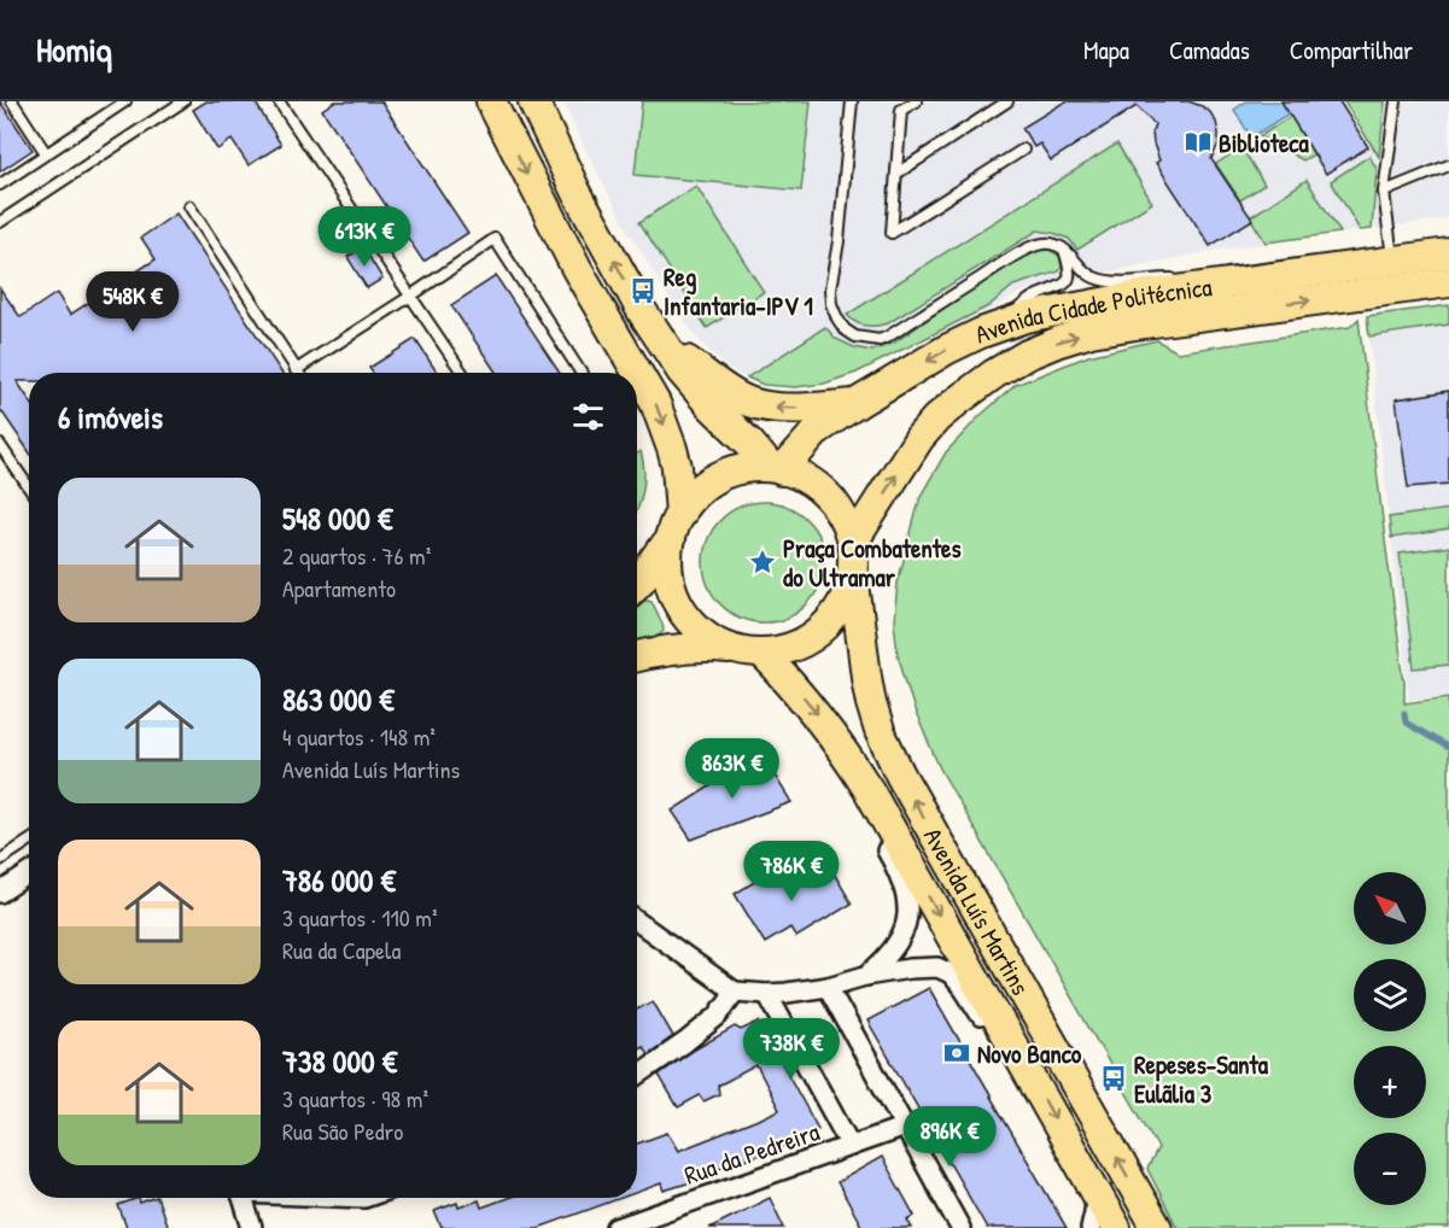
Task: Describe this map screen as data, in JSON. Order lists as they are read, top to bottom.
{
  "streets": {
    "main road": ["Avenida Cidade Politécnica", "Avenida Luís Martins"],
    "street": ["Rua da Pedreira"]
  },
  "crossings": [
    ["Avenida Cidade Politécnica", "Avenida Luís Martins"]
  ],
  "places": {
    "library": ["Biblioteca"],
    "bus stop": ["Reg Infantaria-IPV 1", "Repeses-Santa Eulãlia 3"],
    "place": ["Praça Combatentes do Ultramar"],
    "bank": ["Novo Banco"]
  },
  "north": "top left",
  "page": {
    "header": "Homiq",
    "nav": ["Mapa", "Camadas", "Compartilhar"],
    "price": [
      "613K €",
      "548K €",
      "863K €",
      "786K €",
      "738K €",
      "896K €"
    ],
    "heading": "6 imóveis",
    "list": [
      {
        "name": "548 000 €",
        "note": "2 quartos · 76 m² · Apartamento"
      },
      {
        "name": "863 000 €",
        "note": "4 quartos · 148 m² · Avenida Luís Martins"
      },
      {
        "name": "786 000 €",
        "note": "3 quartos · 110 m² · Rua da Capela"
      },
      {
        "name": "738 000 €",
        "note": "3 quartos · 98 m² · Rua São Pedro"
      }
    ],
    "map_buttons": ["+", "−"]
  }
}
